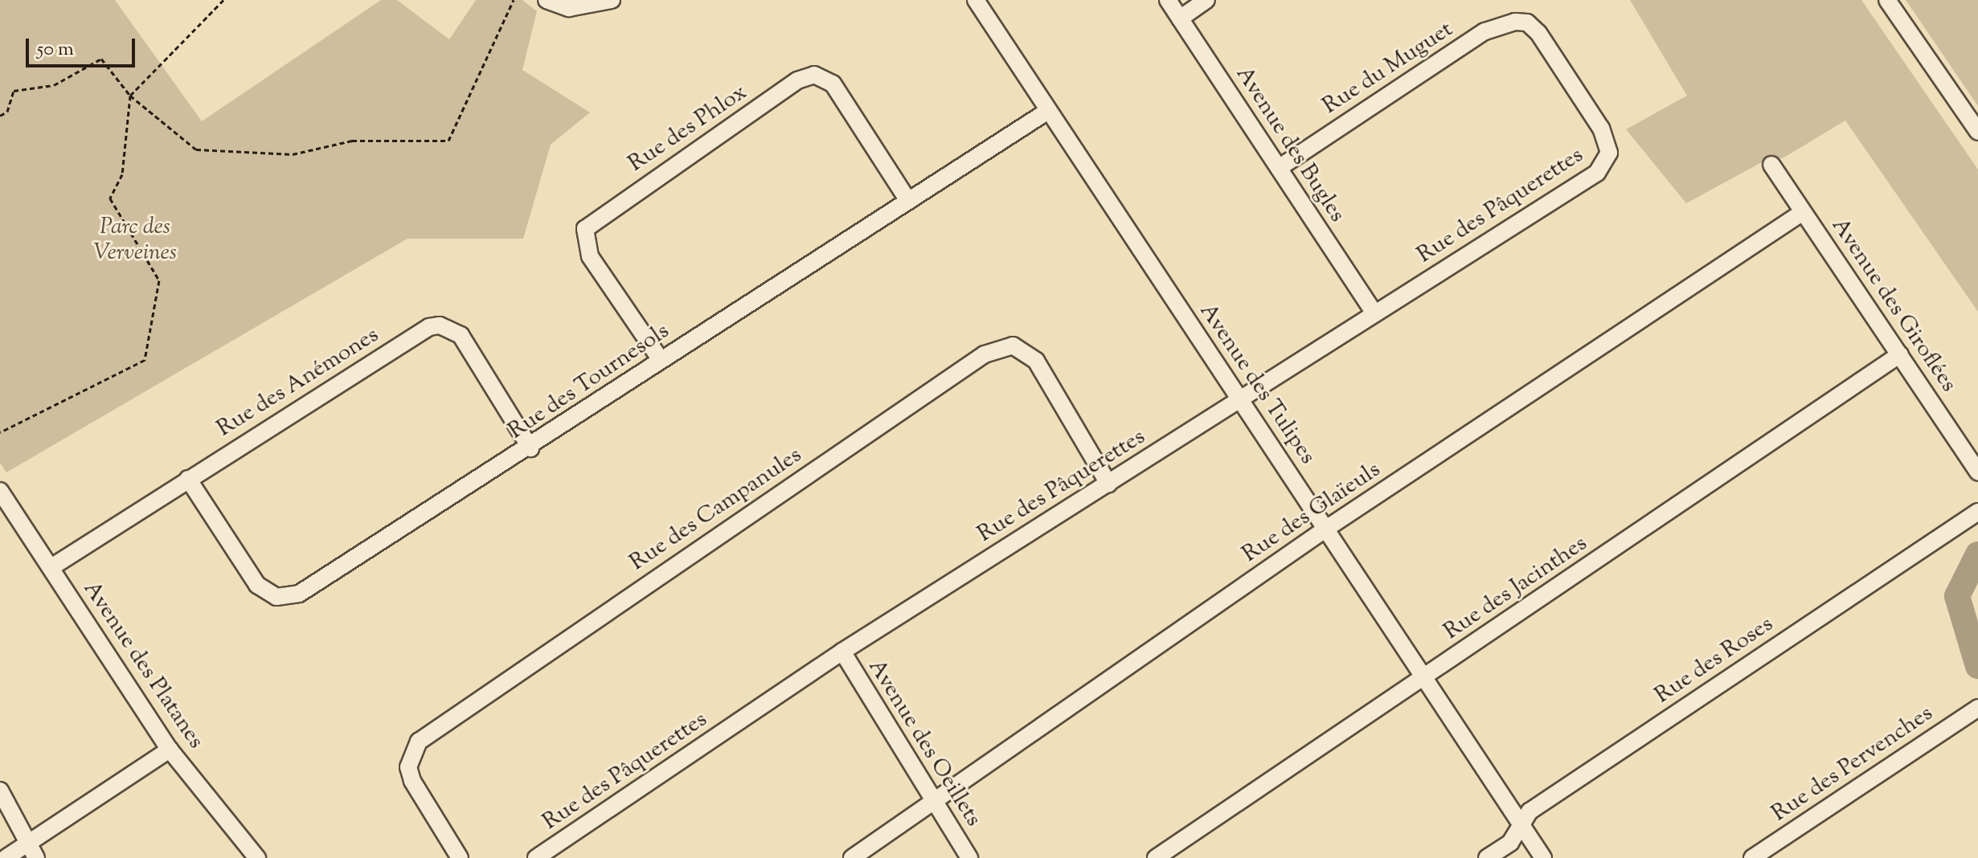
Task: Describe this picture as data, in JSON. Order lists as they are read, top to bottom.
{
  "streets": {
    "street": [
      "Rue du Muguet",
      "Rue des Phlox",
      "Avenue des Bugles",
      "Rue des Pâquerettes",
      "Avenue des Giroflées",
      "Rue des Tournesols",
      "Rue des Anémones",
      "Avenue des Tulipes",
      "Rue des Campanules",
      "Rue des Glaïeuls",
      "Rue des Jacinthes",
      "Rue des Roses",
      "Avenue des Platanes",
      "Avenue des Oeillets",
      "Rue des Pervenches"
    ]
  },
  "crossings": [
    ["Rue du Muguet", "Avenue des Bugles"],
    ["Rue du Muguet", "Rue des Pâquerettes"],
    ["Rue des Phlox", "Rue des Tournesols"],
    ["Avenue des Bugles", "Rue des Pâquerettes"],
    ["Rue des Pâquerettes", "Avenue des Tulipes"],
    ["Rue des Pâquerettes", "Rue des Campanules"],
    ["Rue des Pâquerettes", "Avenue des Oeillets"],
    ["Avenue des Giroflées", "Rue des Glaïeuls"],
    ["Avenue des Giroflées", "Rue des Jacinthes"],
    ["Rue des Tournesols", "Rue des Anémones"],
    ["Rue des Tournesols", "Avenue des Tulipes"],
    ["Rue des Anémones", "Avenue des Platanes"],
    ["Avenue des Tulipes", "Rue des Glaïeuls"],
    ["Avenue des Tulipes", "Rue des Jacinthes"],
    ["Avenue des Tulipes", "Rue des Roses"],
    ["Rue des Glaïeuls", "Avenue des Oeillets"]
  ],
  "parks": ["Parc des Verveines"],
  "scale_bar": "50 m"
}
